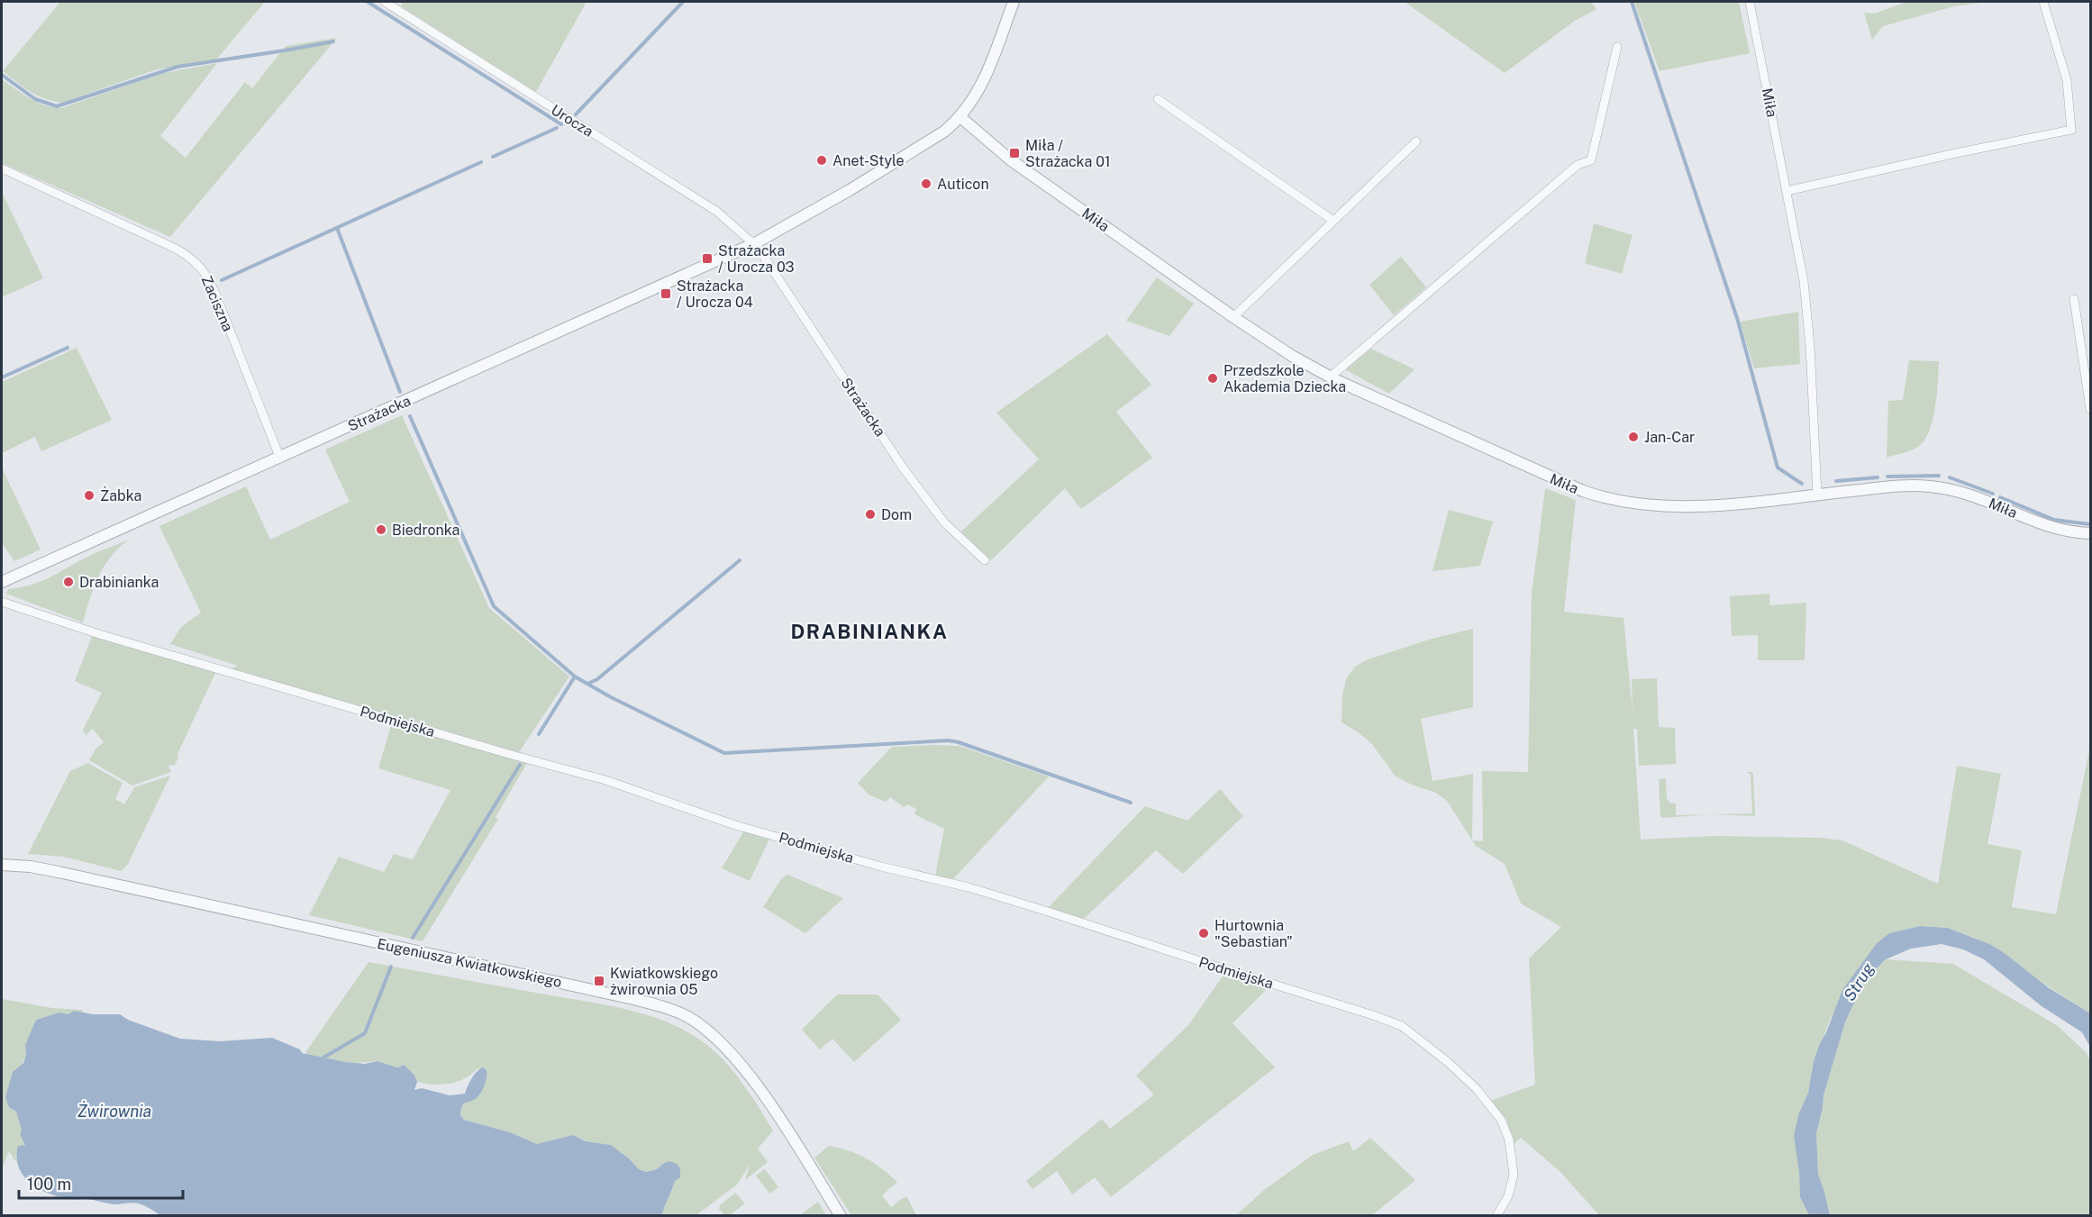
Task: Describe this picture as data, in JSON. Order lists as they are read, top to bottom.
{
  "streets": {
    "street": [
      "Miła",
      "Urocza",
      "Zaciszna",
      "Strażacka",
      "Podmiejska",
      "Eugeniusza Kwiatkowskiego"
    ]
  },
  "crossings": [
    ["Miła", "Strażacka"],
    ["Urocza", "Strażacka"],
    ["Zaciszna", "Strażacka"]
  ],
  "districts": ["DRABINIANKA"],
  "water": ["Strug", "Żwirownia"],
  "places": {
    "transit": [
      "Miła / Strażacka 01",
      "Strażacka / Urocza 03",
      "Strażacka / Urocza 04",
      "Kwiatkowskiego żwirownia 05"
    ],
    "other": [
      "Anet-Style",
      "Auticon",
      "Przedszkole Akademia Dziecka",
      "Jan-Car",
      "Żabka",
      "Dom",
      "Biedronka",
      "Drabinianka",
      "Hurtownia \"Sebastian\""
    ]
  },
  "scale_bar": "100 m"
}
